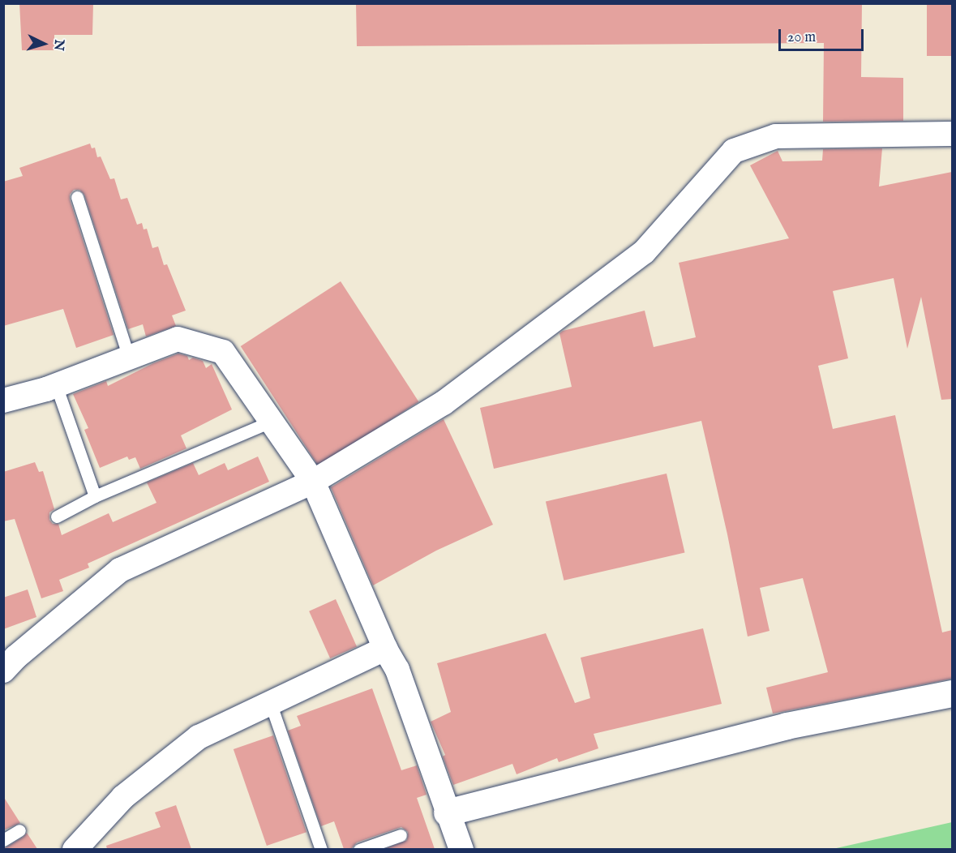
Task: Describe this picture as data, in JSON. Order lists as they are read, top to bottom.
{
  "scale_bar": "20 m",
  "north": "right"
}
